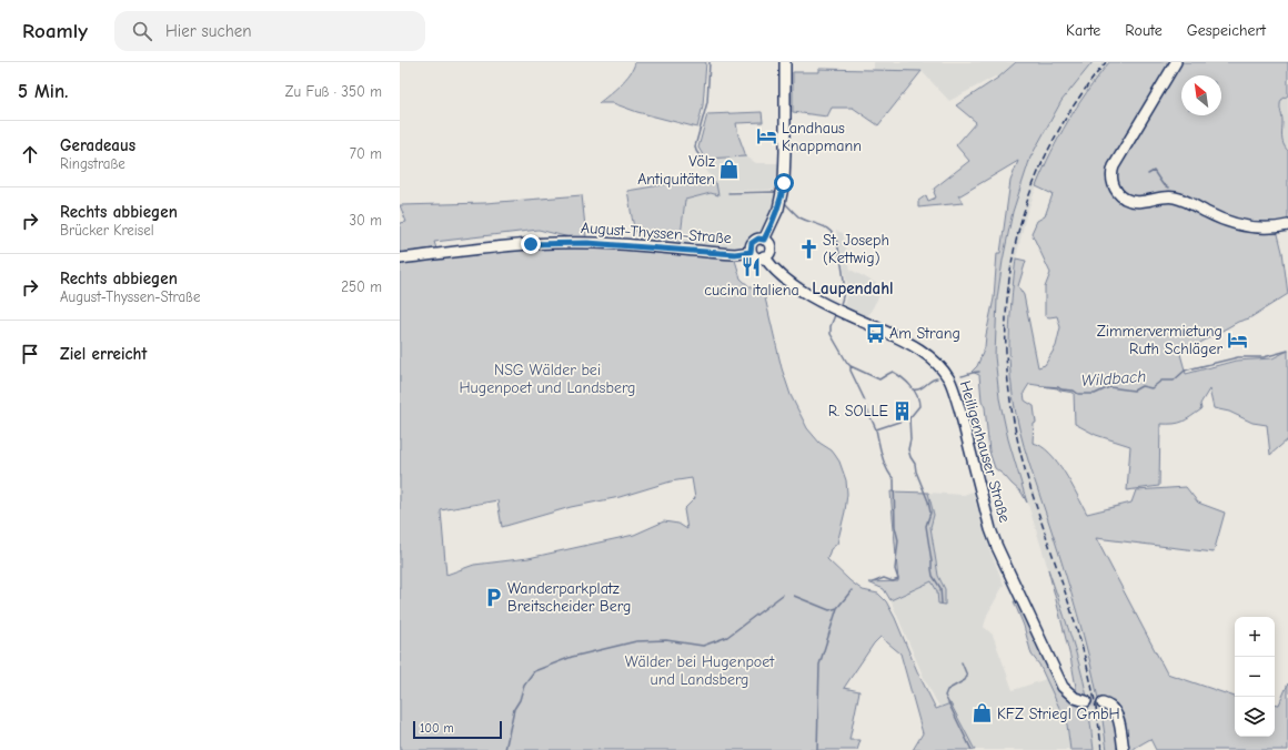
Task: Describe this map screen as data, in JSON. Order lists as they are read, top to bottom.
{
  "streets": {
    "main road": ["August-Thyssen-Straße", "Heiligenhauser Straße"]
  },
  "crossings": [
    ["August-Thyssen-Straße", "Heiligenhauser Straße"]
  ],
  "districts": ["Laupendahl"],
  "water": ["Wildbach"],
  "parks": ["NSG Wälder bei Hugenpoet und Landsberg", "Wälder bei Hugenpoet und Landsberg"],
  "places": {
    "hotel": ["Landhaus Knappmann", "Zimmervermietung Ruth Schläger"],
    "shop": ["Völz Antiquitäten", "KFZ Striegl GmbH"],
    "church": ["St. Joseph (Kettwig)"],
    "restaurant": ["cucina italiena"],
    "bus stop": ["Am Strang"],
    "building": ["R. SOLLE"],
    "parking": ["Wanderparkplatz Breitscheider Berg"]
  },
  "scale_bar": "100 m",
  "north": "top left",
  "page": {
    "header": "Roamly",
    "search": "Hier suchen",
    "nav": ["Karte", "Route", "Gespeichert"],
    "heading": ["5 Min.", "Zu Fuß · 350 m"],
    "list": [
      ["Geradeaus", "Ringstraße", "70 m"],
      ["Rechts abbiegen", "Brücker Kreisel", "30 m"],
      ["Rechts abbiegen", "August-Thyssen-Straße", "250 m"],
      "Ziel erreicht"
    ],
    "map_buttons": ["+", "−"],
    "scale": "100 m"
  }
}
